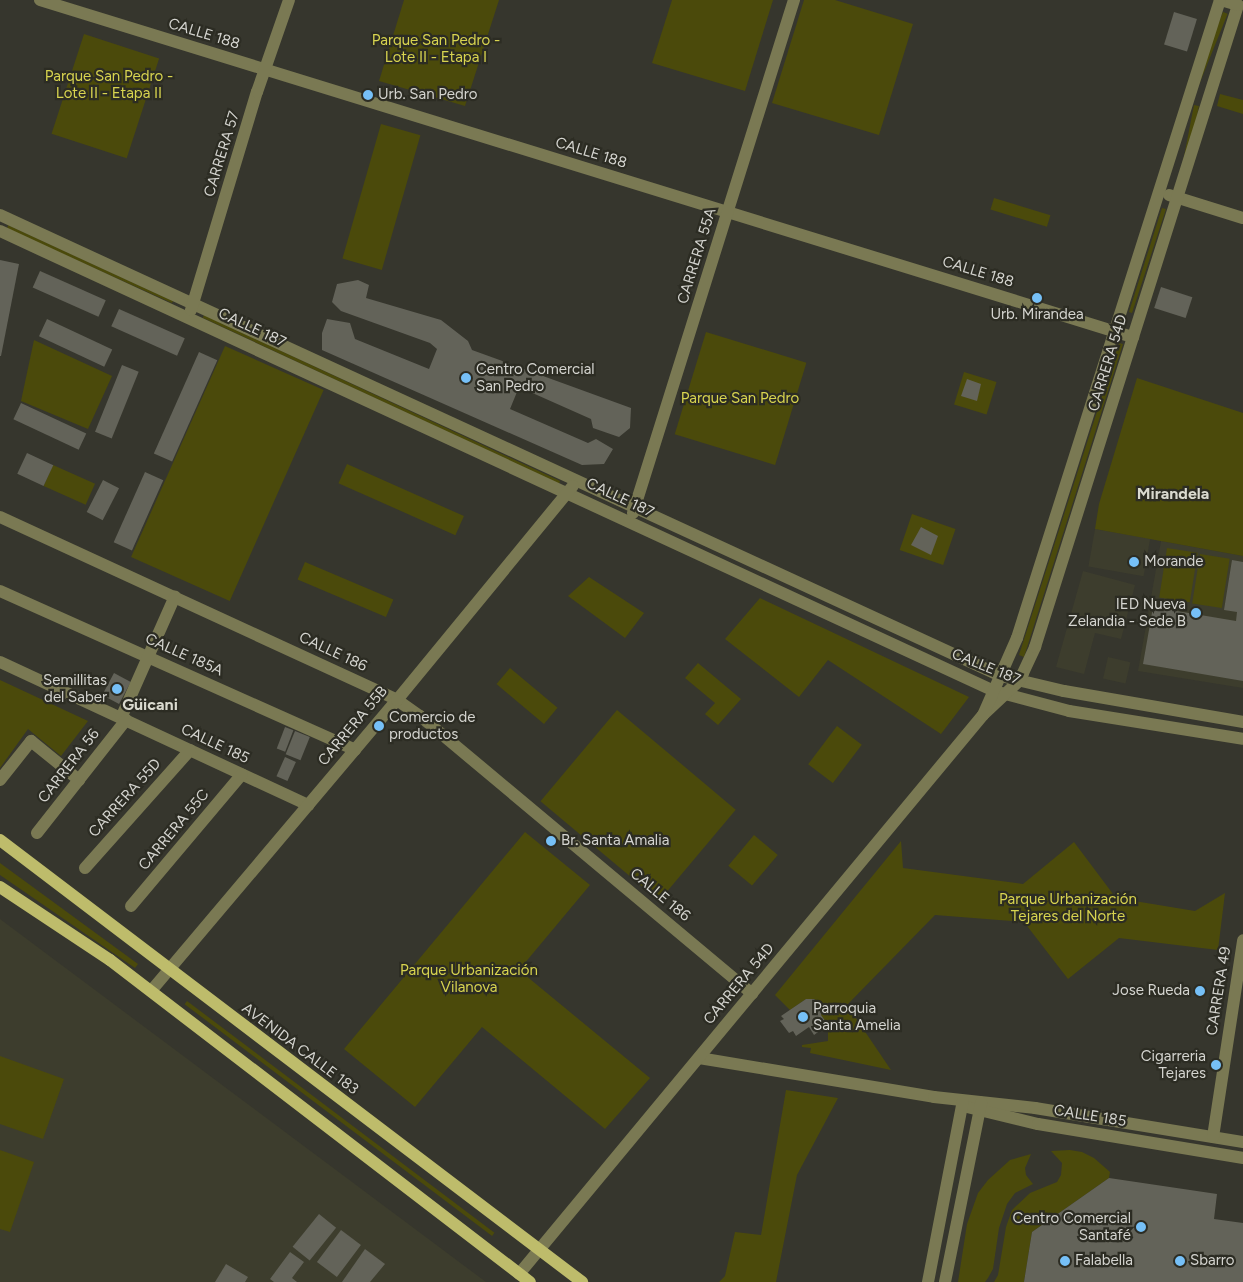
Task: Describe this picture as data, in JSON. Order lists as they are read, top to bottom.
{
  "streets": {
    "main road": ["AVENIDA CALLE 183"],
    "street": [
      "CALLE 188",
      "CARRERA 57",
      "CARRERA 55A",
      "CALLE 187",
      "CARRERA 54D",
      "CALLE 186",
      "CALLE 185A",
      "CARRERA 55B",
      "CALLE 185",
      "CARRERA 56",
      "CARRERA 55D",
      "CARRERA 55C",
      "CARRERA 49"
    ]
  },
  "crossings": [
    ["CALLE 188", "CARRERA 57"],
    ["CALLE 188", "CARRERA 55A"],
    ["CALLE 188", "CARRERA 54D"],
    ["CARRERA 57", "CALLE 187"],
    ["CARRERA 55A", "CALLE 187"],
    ["CALLE 187", "CARRERA 54D"],
    ["CALLE 187", "CARRERA 55B"],
    ["CARRERA 54D", "CALLE 186"],
    ["CARRERA 54D", "CALLE 185"],
    ["CARRERA 54D", "AVENIDA CALLE 183"],
    ["CALLE 186", "CARRERA 55B"],
    ["CALLE 186", "CARRERA 56"],
    ["CALLE 185A", "CARRERA 55B"],
    ["CALLE 185A", "CARRERA 56"],
    ["CARRERA 55B", "CALLE 185"],
    ["CARRERA 55B", "AVENIDA CALLE 183"],
    ["CALLE 185", "CARRERA 56"],
    ["CALLE 185", "CARRERA 55D"],
    ["CALLE 185", "CARRERA 55C"],
    ["CALLE 185", "CARRERA 49"]
  ],
  "districts": ["Mirandela", "Güicani"],
  "parks": [
    "Parque San Pedro - Lote II - Etapa I",
    "Parque San Pedro - Lote II - Etapa II",
    "Parque San Pedro",
    "Parque Urbanización Tejares del Norte",
    "Parque Urbanización Vilanova"
  ],
  "places": [
    "Urb. San Pedro",
    "Urb. Mirandea",
    "Centro Comercial San Pedro",
    "Morande",
    "IED Nueva Zelandia - Sede B",
    "Semillitas del Saber",
    "Comercio de productos",
    "Br. Santa Amalia",
    "Jose Rueda",
    "Parroquia Santa Amelia",
    "Cigarreria Tejares",
    "Centro Comercial Santafé",
    "Falabella",
    "Sbarro"
  ]
}
